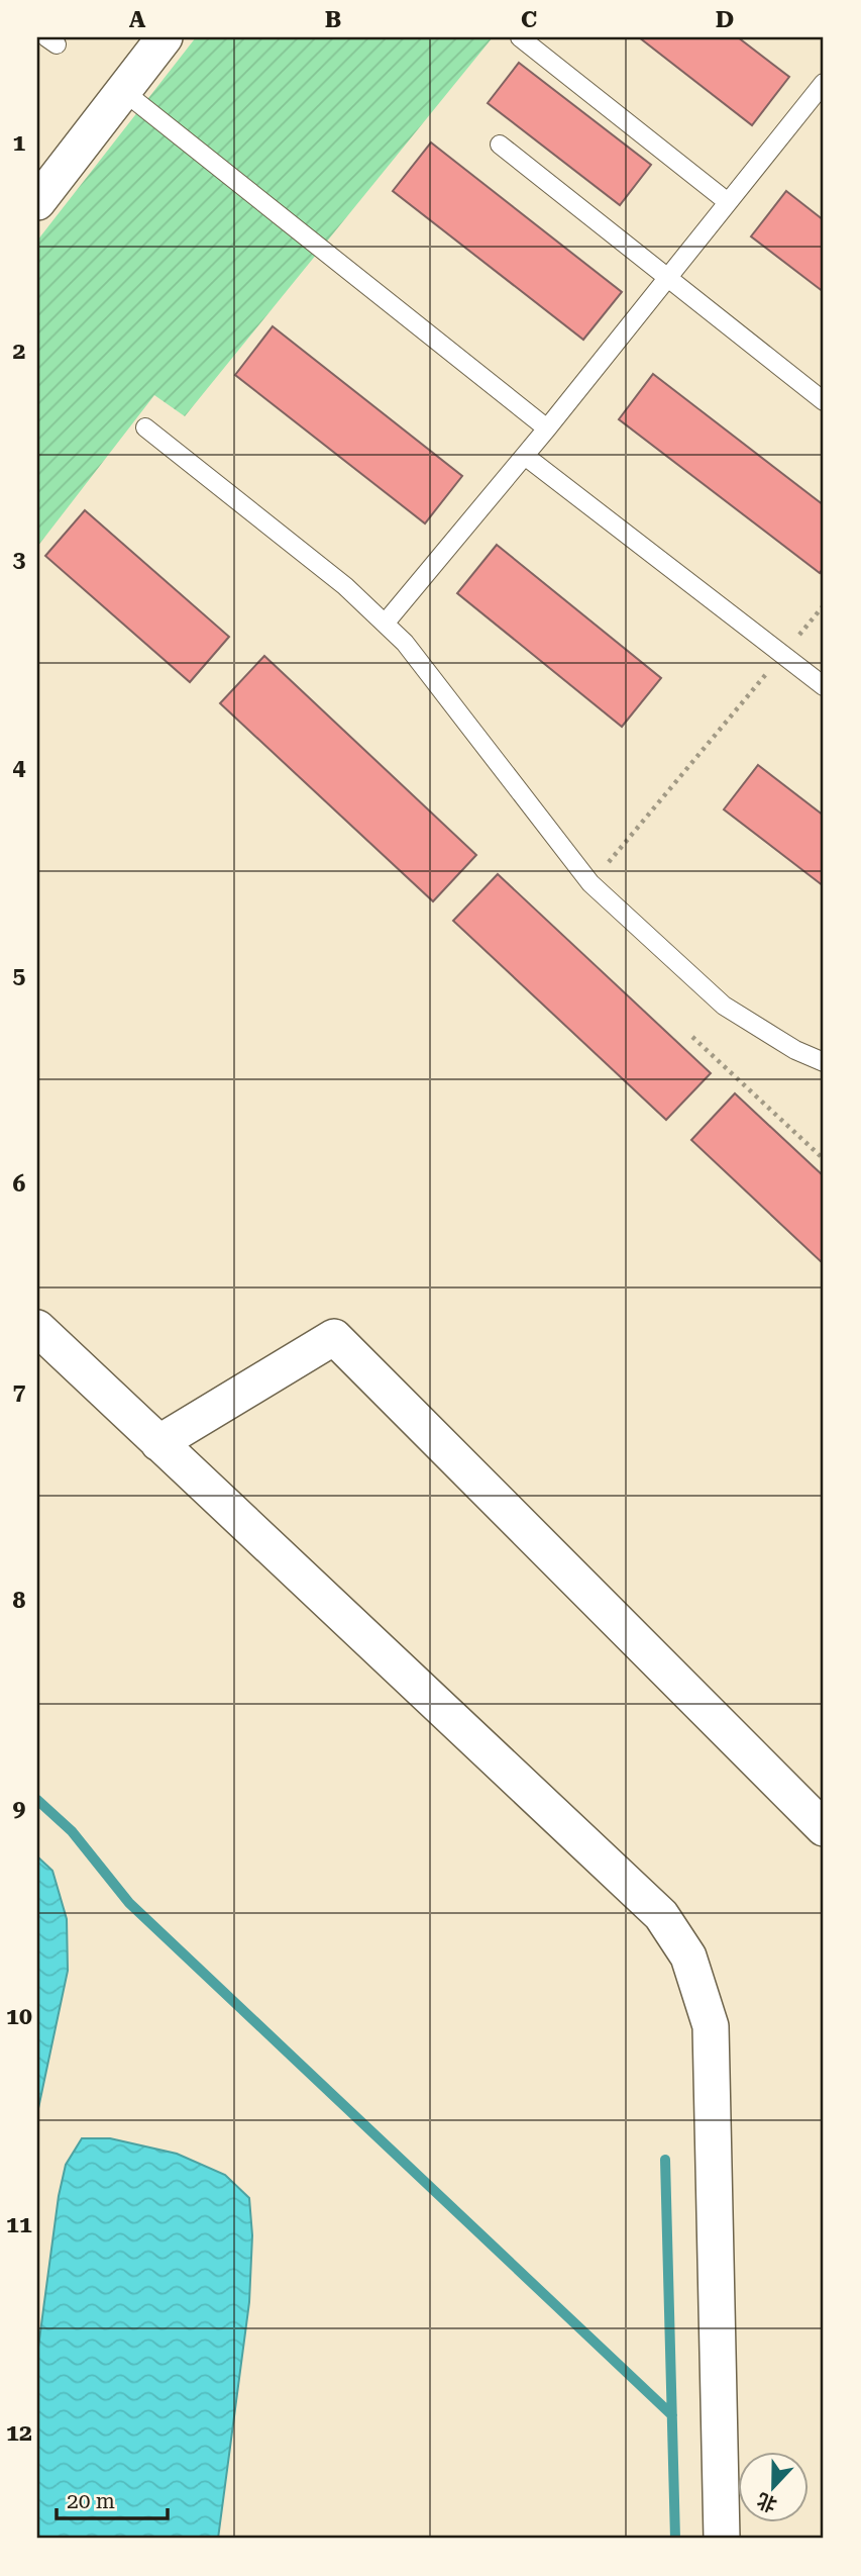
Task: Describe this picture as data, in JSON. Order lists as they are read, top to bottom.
{
  "scale_bar": "20 m",
  "north": "bottom",
  "grid": {
    "columns": [
      "A",
      "B",
      "C",
      "D"
    ],
    "rows": [
      "1",
      "2",
      "3",
      "4",
      "5",
      "6",
      "7",
      "8",
      "9",
      "10",
      "11",
      "12"
    ]
  }
}
